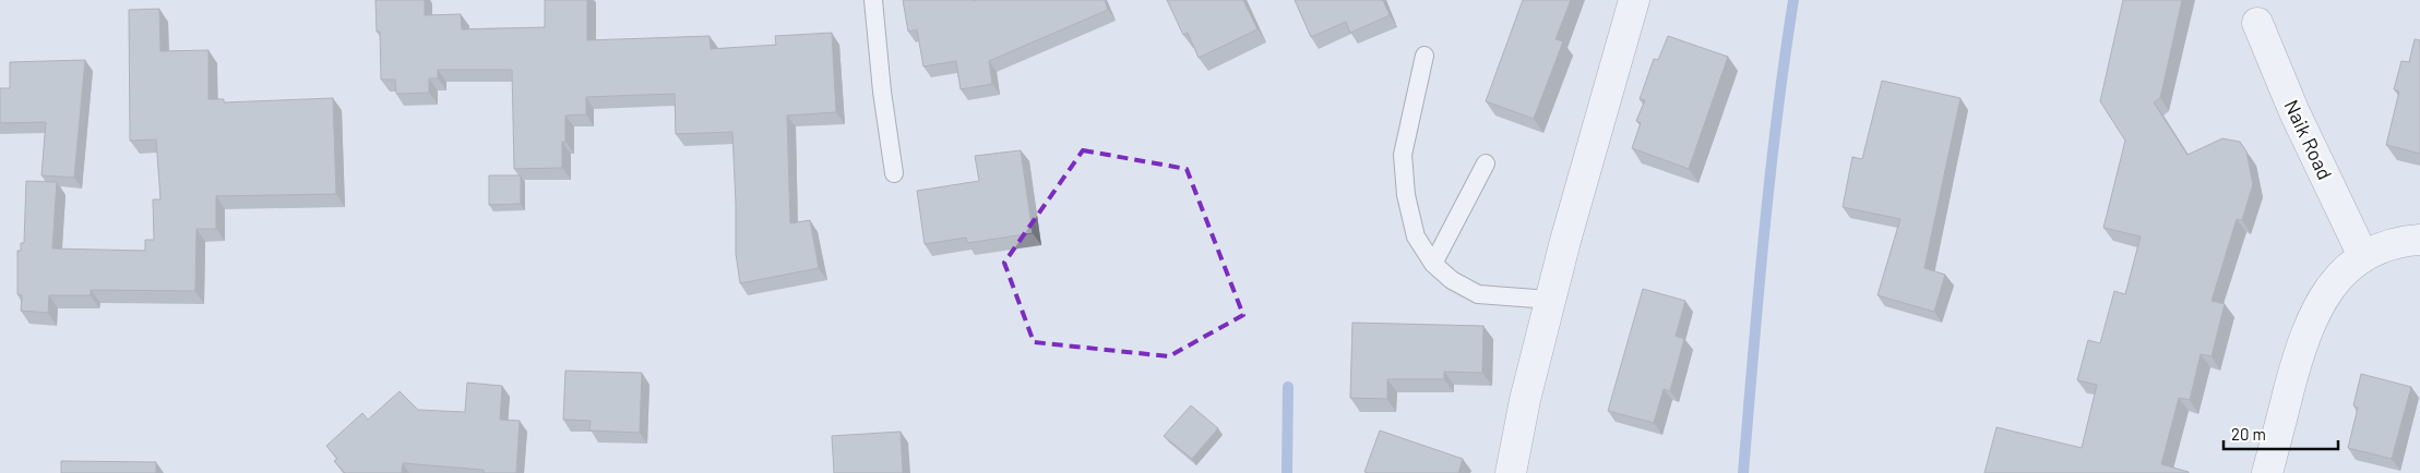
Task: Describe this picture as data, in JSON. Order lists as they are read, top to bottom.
{
  "streets": {
    "street": ["Naik Road"]
  },
  "scale_bar": "20 m"
}
